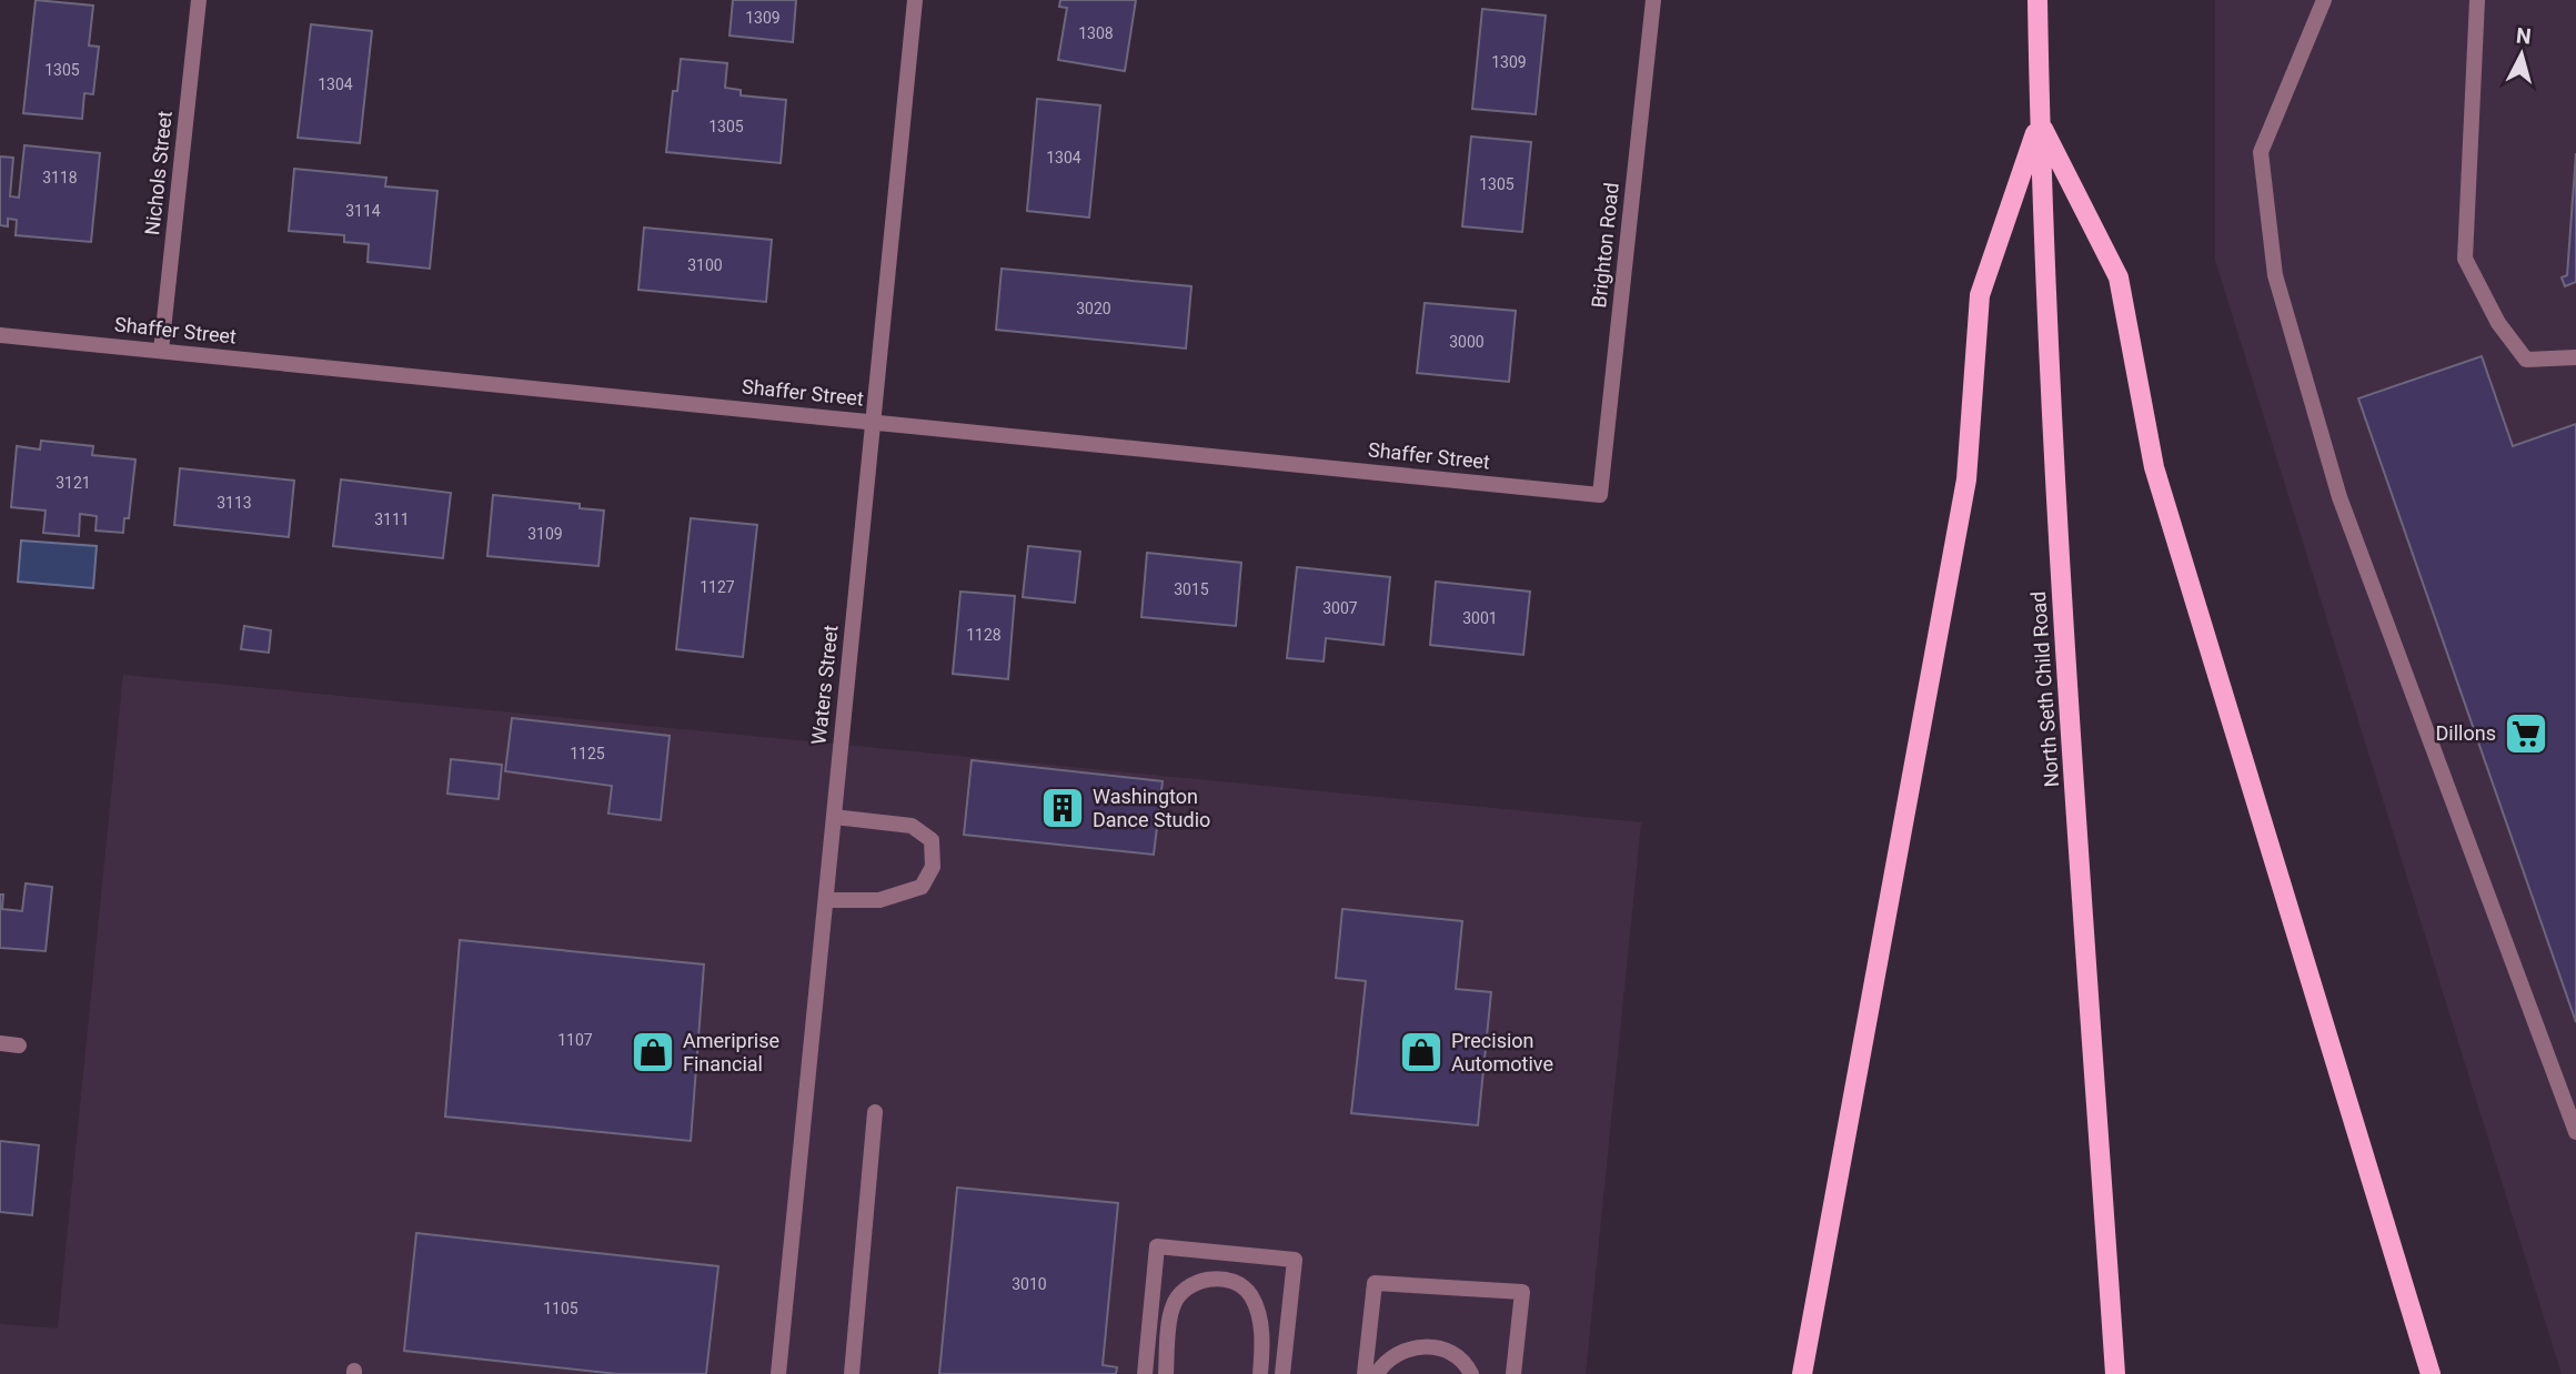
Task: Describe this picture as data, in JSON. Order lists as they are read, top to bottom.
{
  "streets": {
    "main road": ["North Seth Child Road"],
    "street": [
      "Nichols Street",
      "Brighton Road",
      "Shaffer Street",
      "Waters Street"
    ]
  },
  "crossings": [
    ["Nichols Street", "Shaffer Street"],
    ["Brighton Road", "Shaffer Street"],
    ["Shaffer Street", "Waters Street"]
  ],
  "places": {
    "supermarket": ["Dillons"],
    "building": ["Washington Dance Studio"],
    "shop": ["Ameriprise Financial", "Precision Automotive"]
  },
  "house_numbers": [
    "1309",
    "1308",
    "1309",
    "1305",
    "1304",
    "1305",
    "1304",
    "3118",
    "1305",
    "3114",
    "3100",
    "3020",
    "3000",
    "3121",
    "3113",
    "3111",
    "3109",
    "1127",
    "3015",
    "3007",
    "3001",
    "1128",
    "1125",
    "1107",
    "3010",
    "1105"
  ],
  "north": "top"
}
